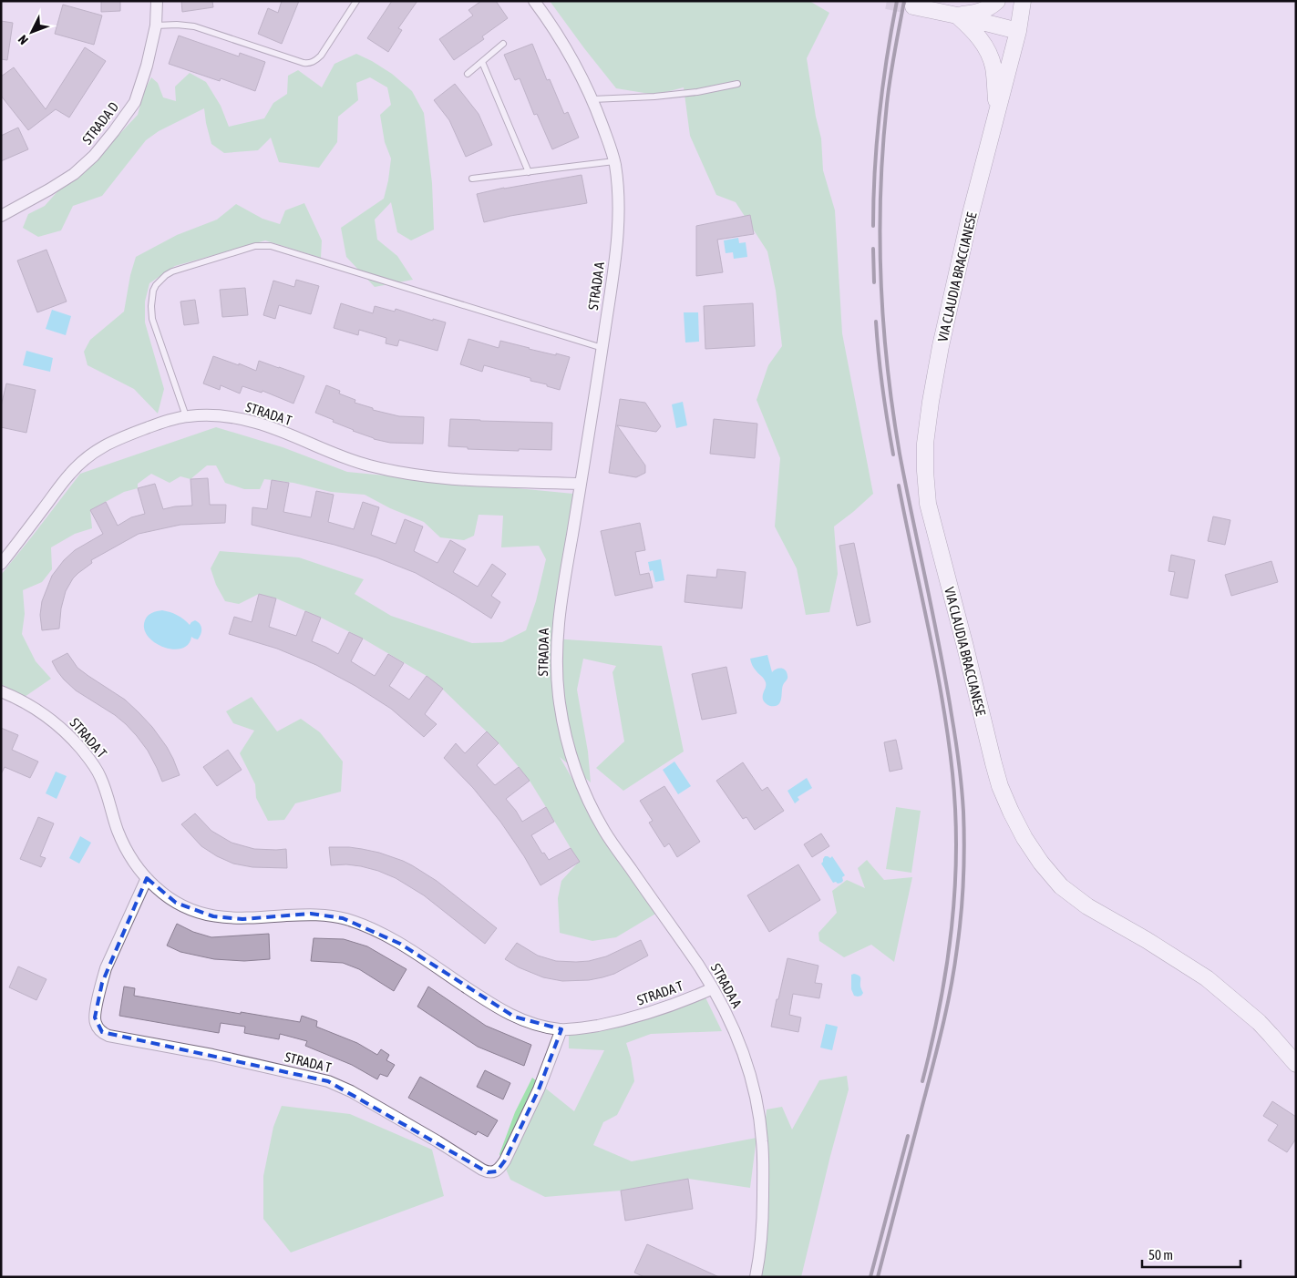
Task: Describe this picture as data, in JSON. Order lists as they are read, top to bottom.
{
  "streets": {
    "main road": ["VIA CLAUDIA BRACCIANESE"],
    "street": ["STRADA D", "STRADA A", "STRADA T"]
  },
  "crossings": [
    ["STRADA A", "STRADA T"]
  ],
  "scale_bar": "50 m",
  "north": "bottom left"
}
